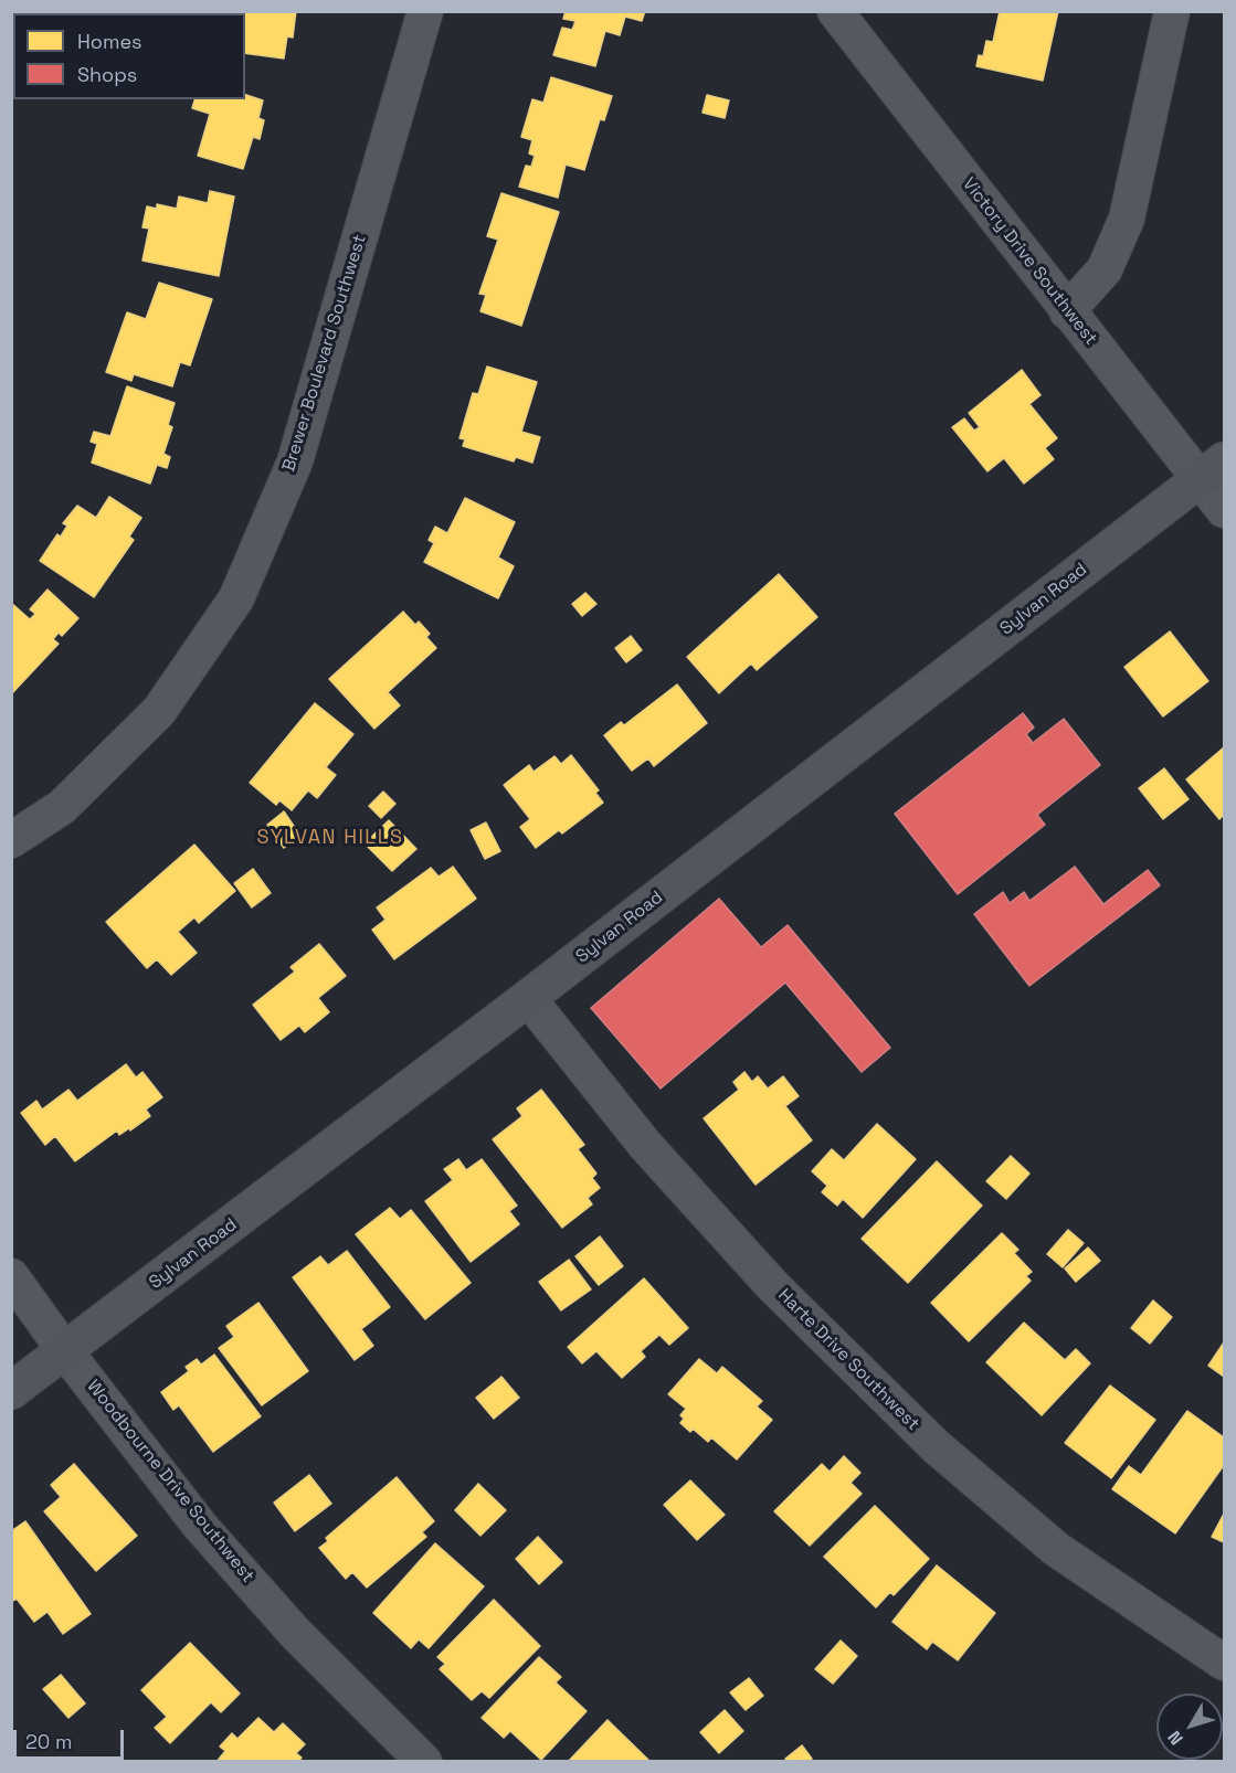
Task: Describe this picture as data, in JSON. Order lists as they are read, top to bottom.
{
  "streets": {
    "main road": ["Sylvan Road"],
    "street": [
      "Victory Drive Southwest",
      "Brewer Boulevard Southwest",
      "Harte Drive Southwest",
      "Woodbourne Drive Southwest"
    ]
  },
  "crossings": [
    ["Victory Drive Southwest", "Sylvan Road"],
    ["Sylvan Road", "Harte Drive Southwest"],
    ["Sylvan Road", "Woodbourne Drive Southwest"]
  ],
  "districts": ["SYLVAN HILLS"],
  "legend": ["Homes", "Shops"],
  "scale_bar": "20 m",
  "north": "bottom left"
}
